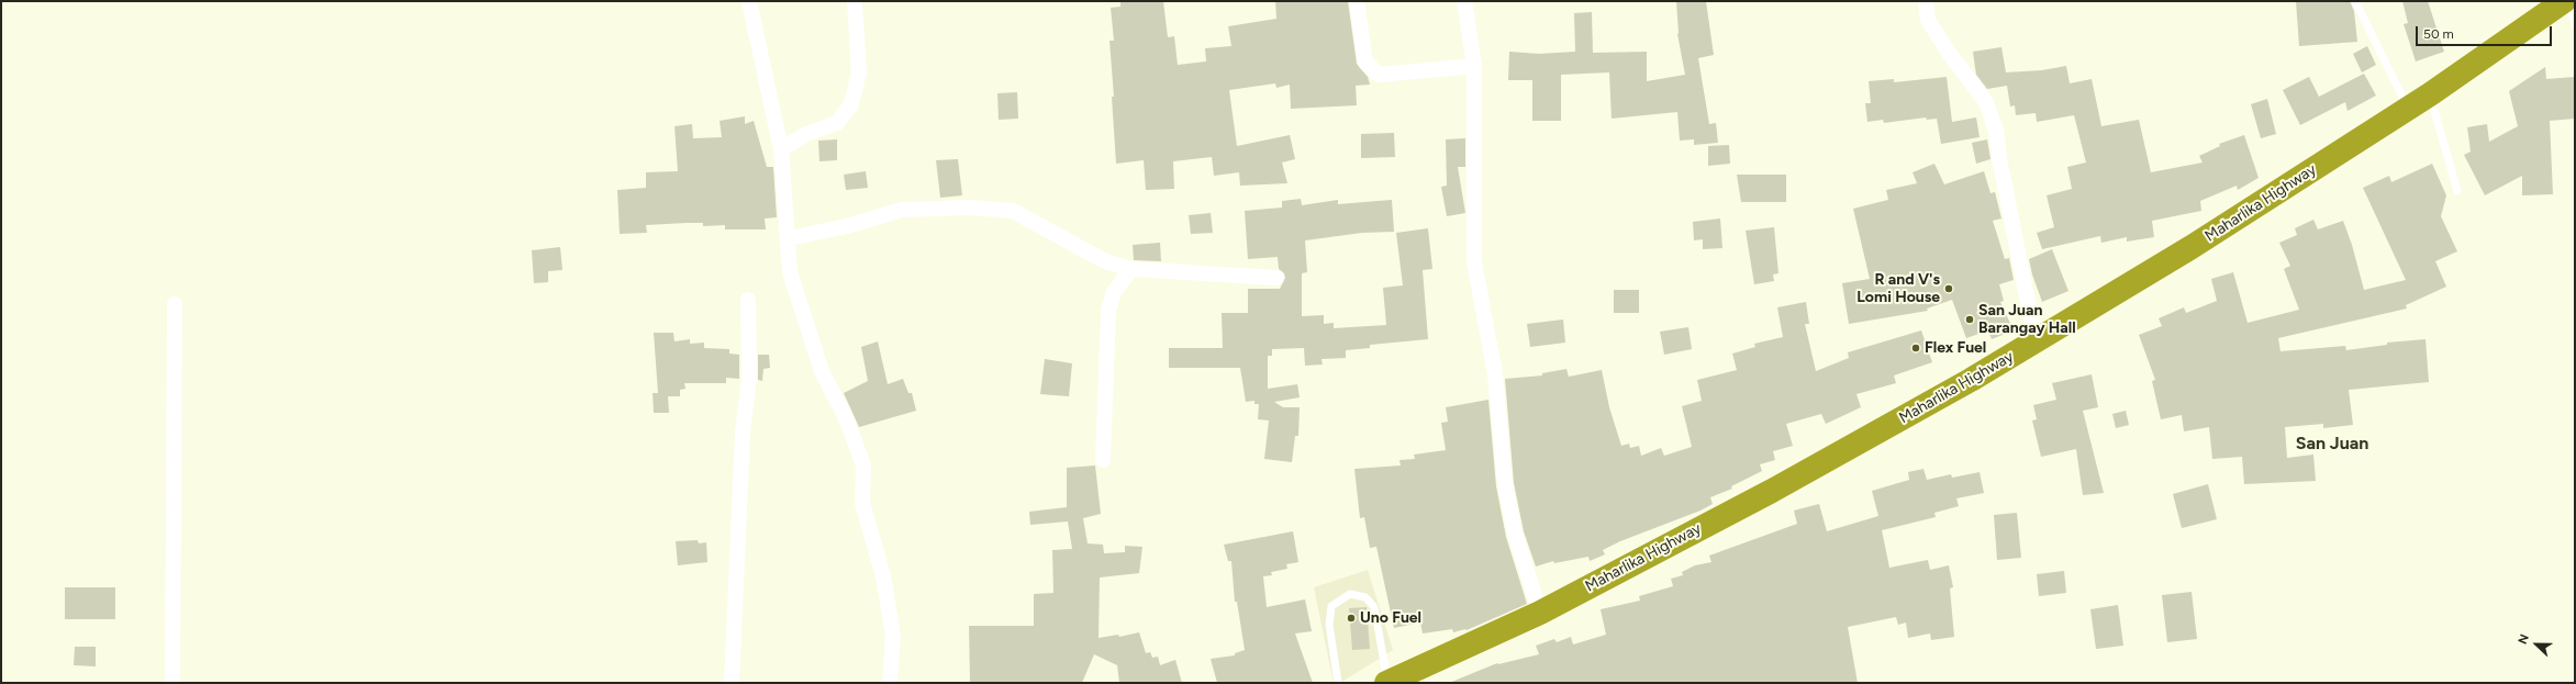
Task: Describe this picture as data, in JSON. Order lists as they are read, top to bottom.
{
  "streets": {
    "highway": ["Maharlika Highway"]
  },
  "districts": ["San Juan"],
  "places": [
    "R and V's Lomi House",
    "San Juan Barangay Hall",
    "Flex Fuel",
    "Uno Fuel"
  ],
  "scale_bar": "50 m",
  "north": "left"
}
